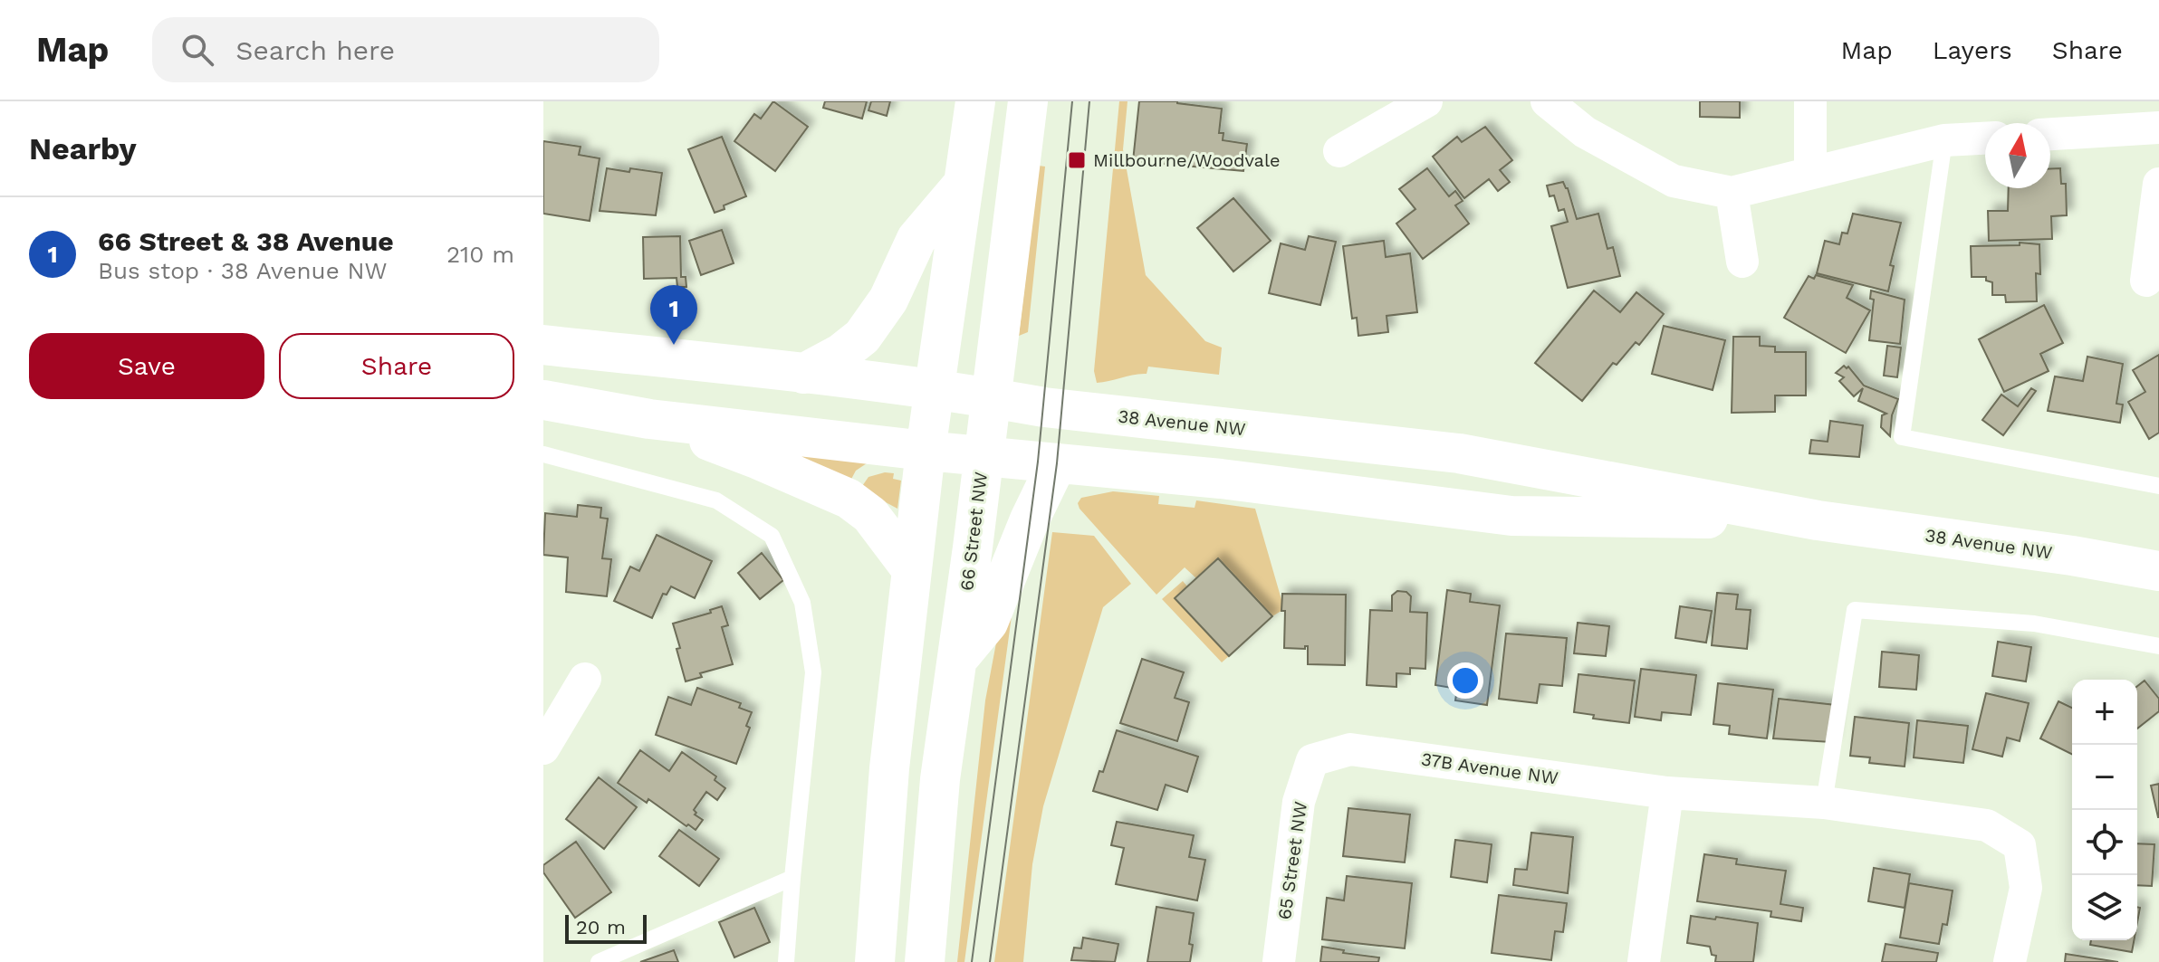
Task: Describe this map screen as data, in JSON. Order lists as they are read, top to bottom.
{
  "streets": {
    "street": [
      "38 Avenue NW",
      "66 Street NW",
      "37B Avenue NW",
      "65 Street NW"
    ]
  },
  "crossings": [
    ["38 Avenue NW", "66 Street NW"],
    ["37B Avenue NW", "65 Street NW"]
  ],
  "places": {
    "transit": ["Millbourne/Woodvale"]
  },
  "scale_bar": "20 m",
  "north": "top",
  "page": {
    "header": "Map",
    "search": "Search here",
    "nav": ["Map", "Layers", "Share"],
    "heading": "Nearby",
    "list": [
      {
        "mark": "1",
        "name": "66 Street & 38 Avenue",
        "note": "Bus stop · 38 Avenue NW",
        "value": "210 m"
      }
    ],
    "pins": "1",
    "buttons": ["Save", "Share"],
    "map_buttons": ["+", "−"],
    "scale": "20 m"
  }
}
